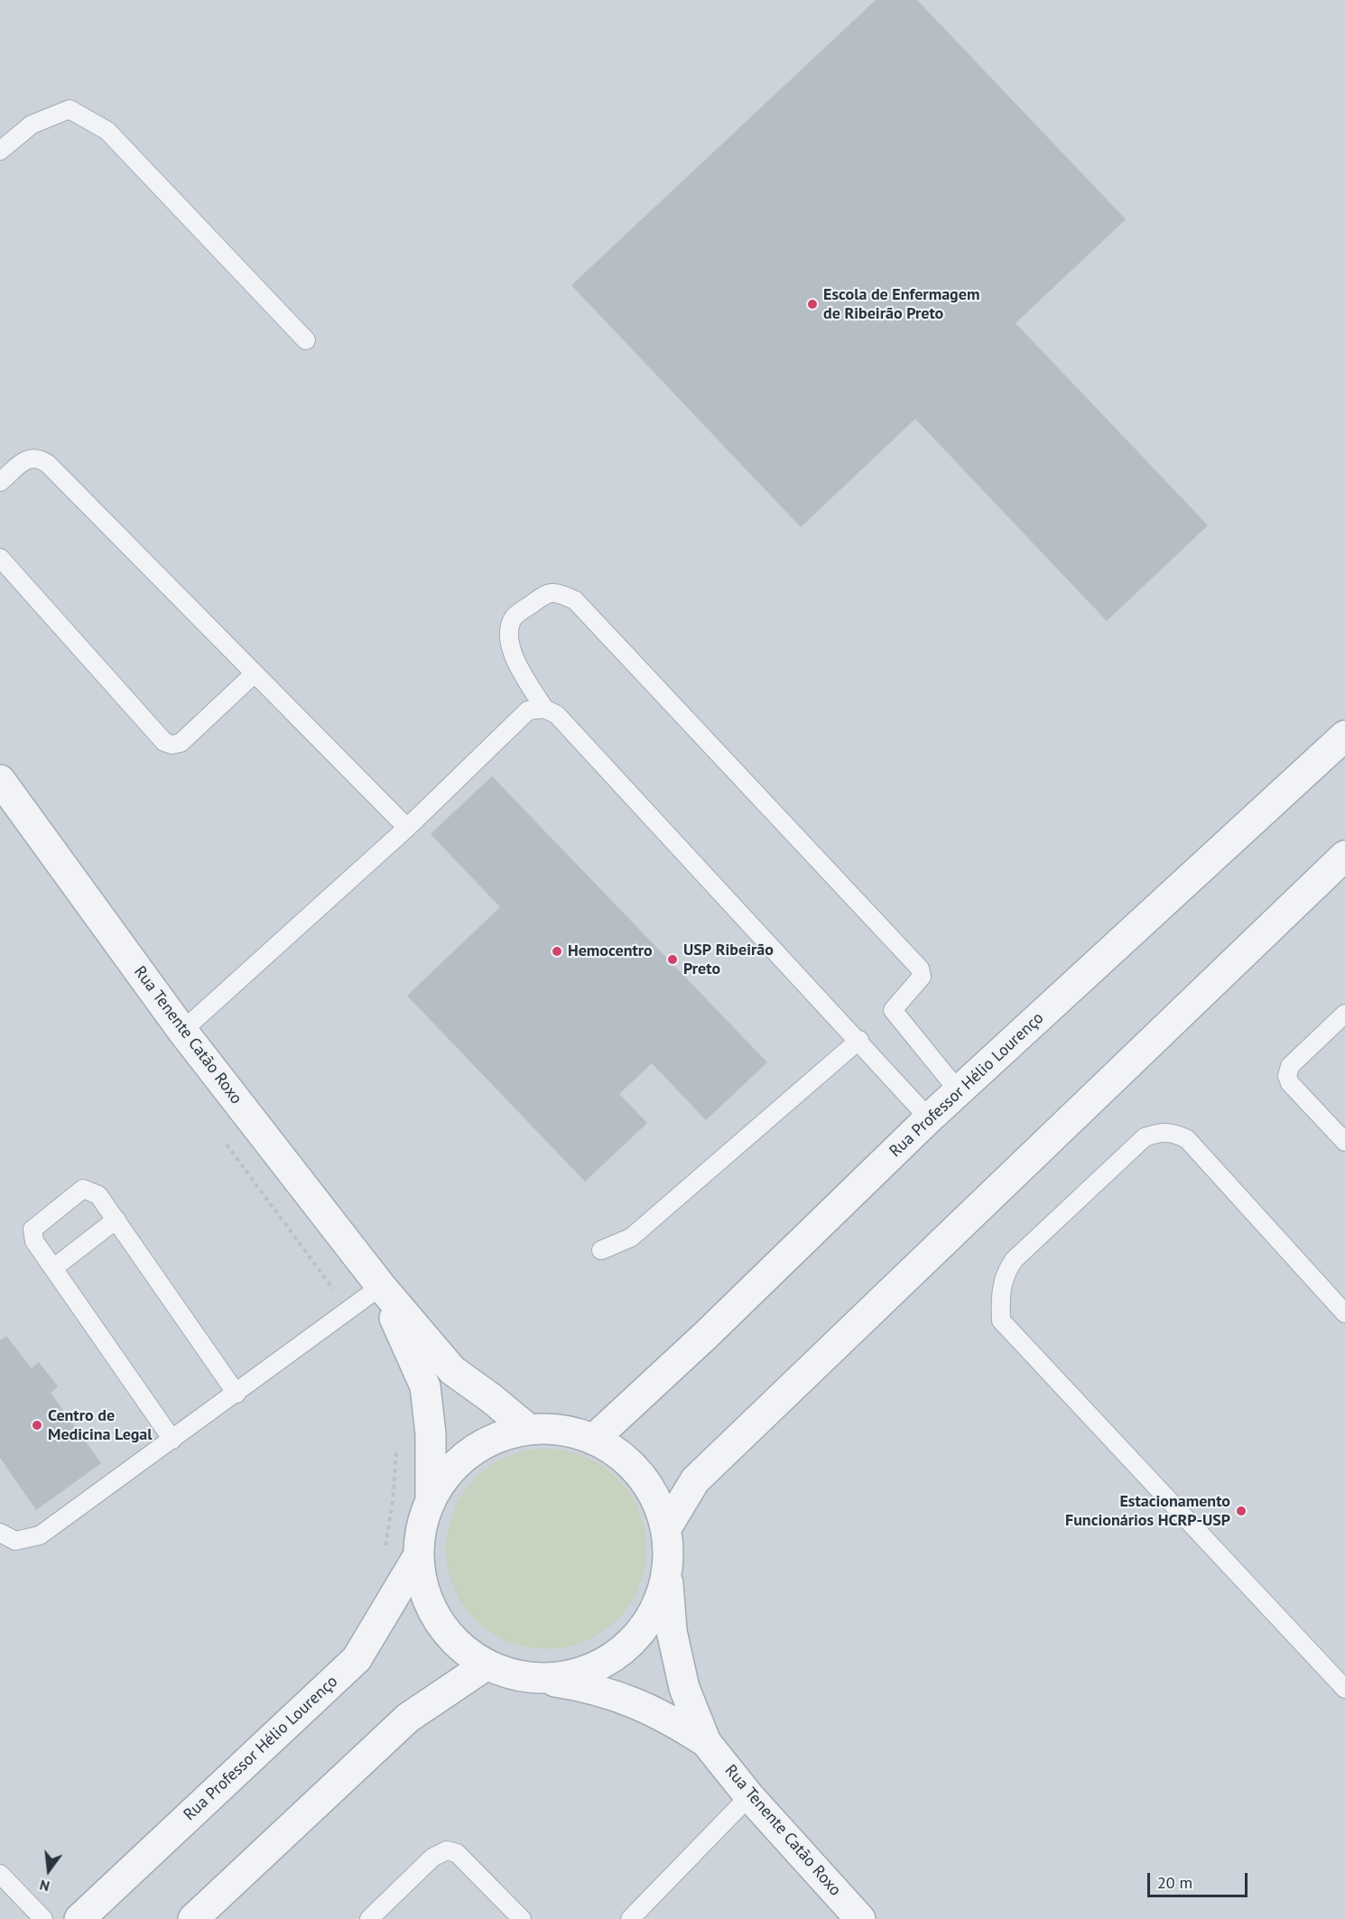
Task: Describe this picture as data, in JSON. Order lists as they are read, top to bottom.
{
  "streets": {
    "street": ["Rua Tenente Catão Roxo", "Rua Professor Hélio Lourenço"]
  },
  "places": [
    "Escola de Enfermagem de Ribeirão Preto",
    "Hemocentro",
    "USP Ribeirão Preto",
    "Centro de Medicina Legal",
    "Estacionamento Funcionários HCRP-USP"
  ],
  "scale_bar": "20 m",
  "north": "bottom"
}
